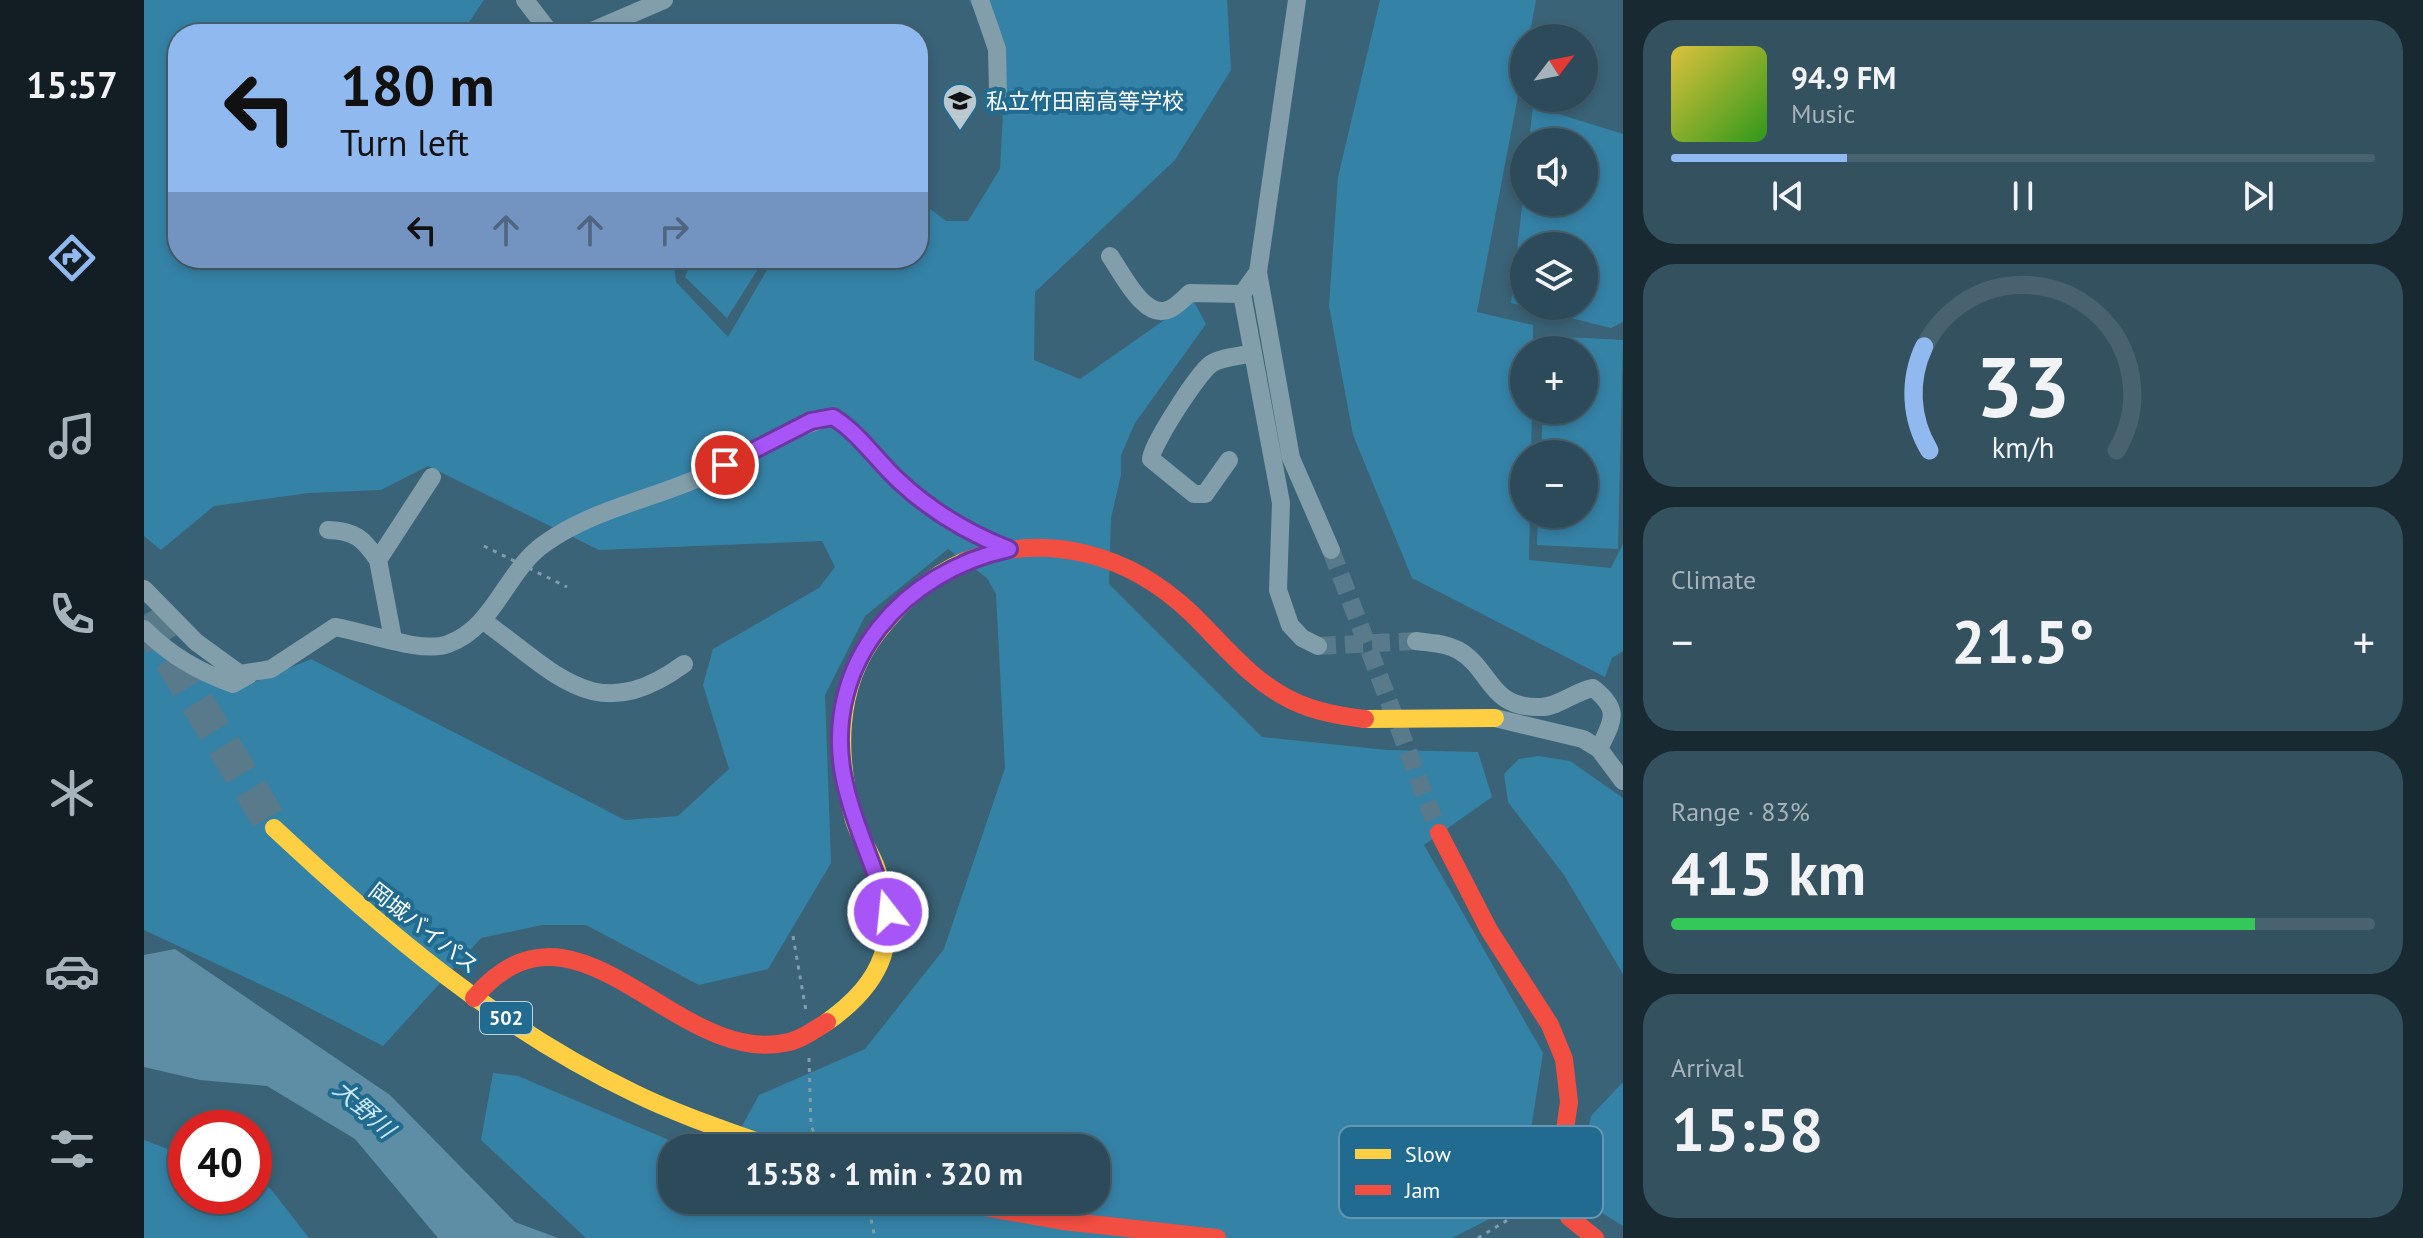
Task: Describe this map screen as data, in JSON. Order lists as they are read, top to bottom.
{
  "streets": {
    "main road": ["岡城バイパス", "502"]
  },
  "water": ["大野川"],
  "places": {
    "school or university": ["私立竹田南高等学校"]
  },
  "legend": ["Slow", "Jam"],
  "north": "top right",
  "page": {
    "tabs": "15:57",
    "map_buttons": ["+", "−"],
    "turn": ["180 m", "Turn left"],
    "song": ["94.9 FM", "Music"],
    "tile": [
      "Climate",
      ["Range · 83%", "415 km"],
      ["Arrival", "15:58"]
    ],
    "heat": ["−", "21.5°", "+"],
    "limit": "40",
    "trip": "15:58 · 1 min · 320 m",
    "gauge": ["33", "km/h"]
  }
}
